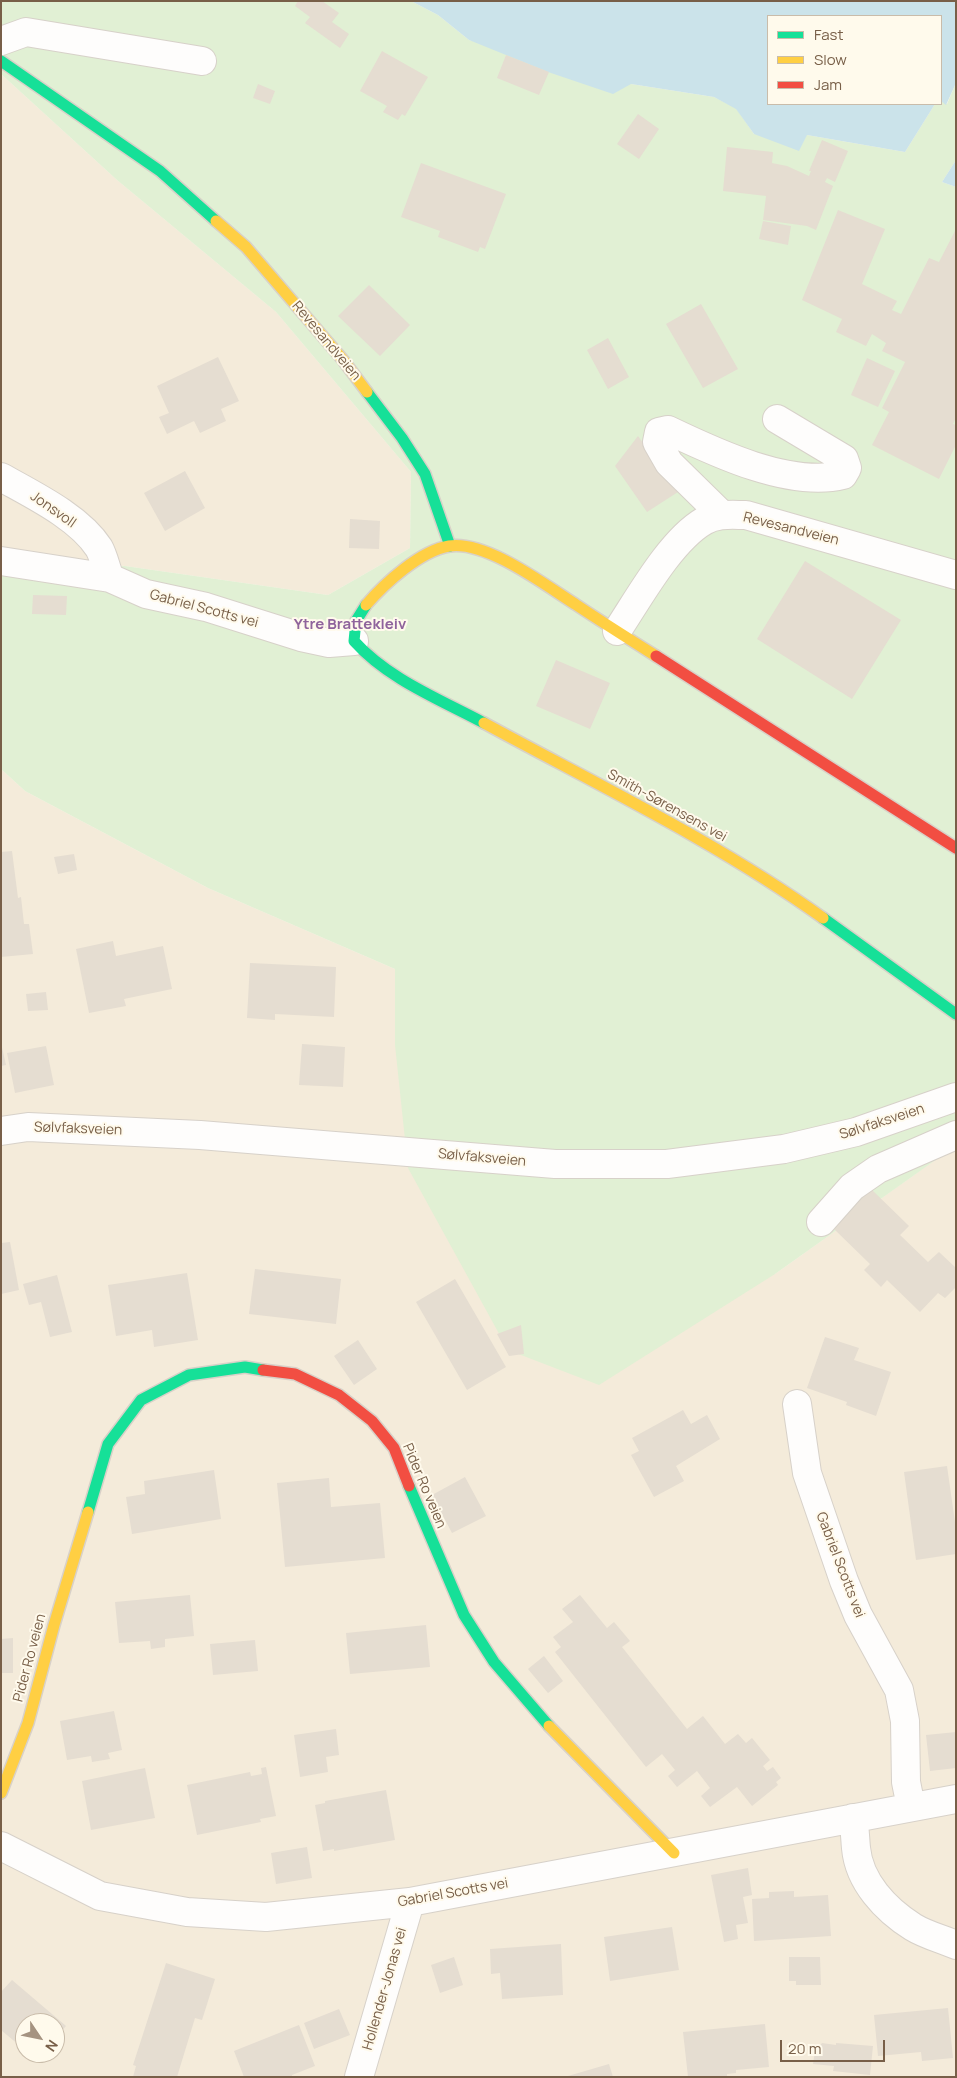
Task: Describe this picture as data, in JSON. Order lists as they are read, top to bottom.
{
  "streets": {
    "main road": ["Revesandveien", "Smith-Sørensens vei", "Pider Ro veien"],
    "street": [
      "Jonsvoll",
      "Gabriel Scotts vei",
      "Sølvfaksveien",
      "Hollender-Jonas vei"
    ]
  },
  "crossings": [
    ["Jonsvoll", "Gabriel Scotts vei"],
    ["Gabriel Scotts vei", "Smith-Sørensens vei"],
    ["Gabriel Scotts vei", "Pider Ro veien"],
    ["Gabriel Scotts vei", "Hollender-Jonas vei"]
  ],
  "districts": ["Ytre Brattekleiv"],
  "legend": ["Fast", "Slow", "Jam"],
  "scale_bar": "20 m",
  "north": "bottom right"
}
